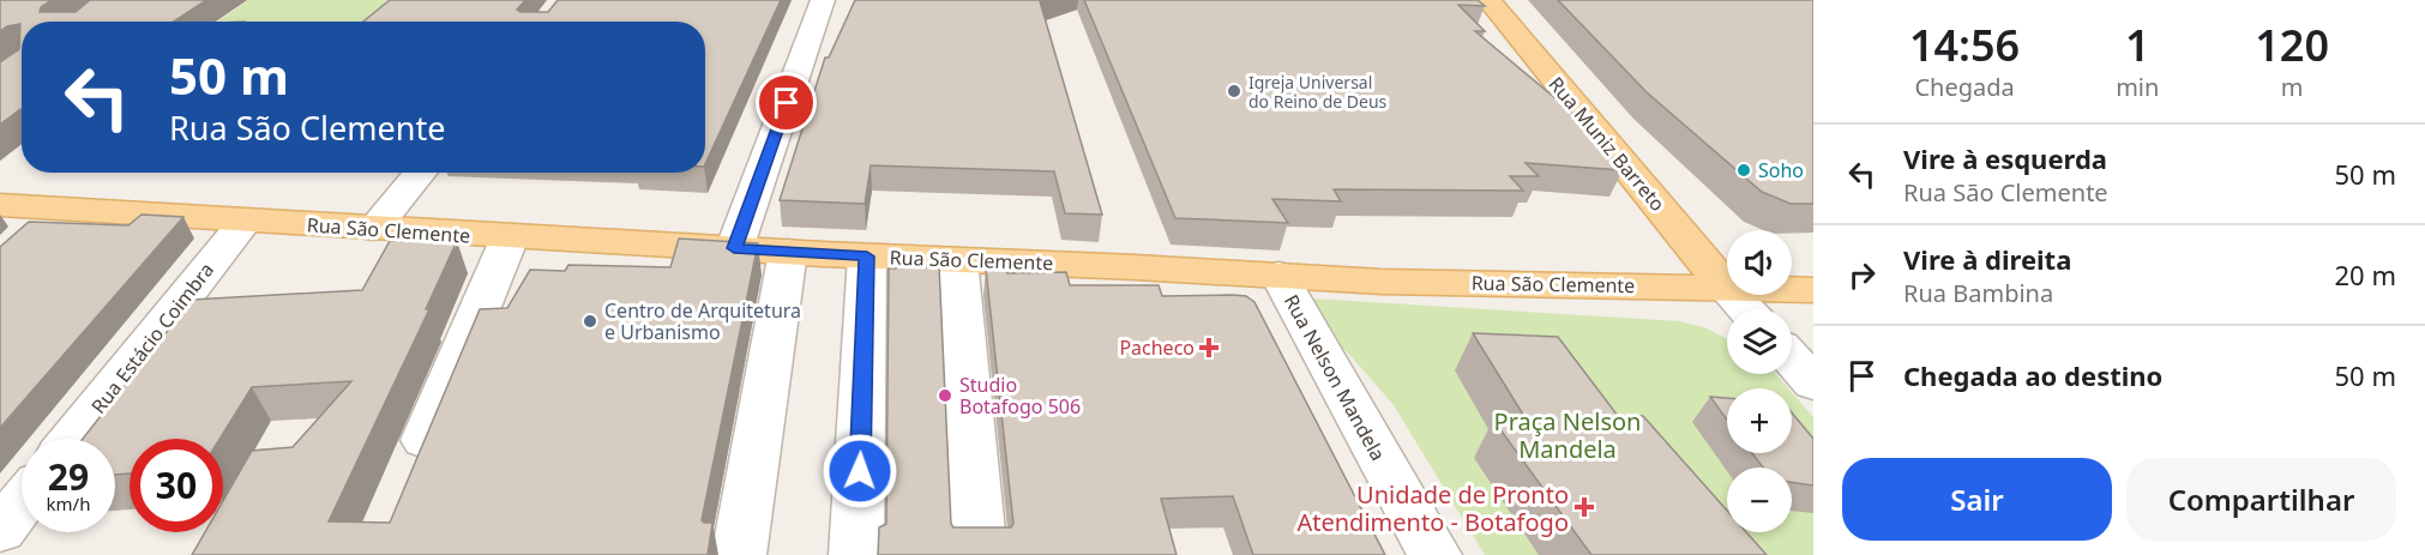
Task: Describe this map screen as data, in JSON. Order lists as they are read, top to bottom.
{
  "streets": {
    "main road": ["Rua Muniz Barreto", "Rua São Clemente"],
    "street": ["Rua Estácio Coimbra", "Rua Nelson Mandela"]
  },
  "crossings": [
    ["Rua Muniz Barreto", "Rua São Clemente"],
    ["Rua São Clemente", "Rua Estácio Coimbra"],
    ["Rua São Clemente", "Rua Nelson Mandela"]
  ],
  "parks": ["Praça Nelson Mandela"],
  "places": {
    "other": [
      "Igreja Universal do Reino de Deus",
      "Soho",
      "Centro de Arquitetura e Urbanismo",
      "Studio Botafogo 506"
    ],
    "health": ["Pacheco", "Unidade de Pronto Atendimento - Botafogo"]
  },
  "page": {
    "eta": [
      "14:56",
      "Chegada",
      "1",
      "min",
      "120",
      "m"
    ],
    "turn": ["50 m", "Rua São Clemente"],
    "list": [
      {
        "name": "Vire à esquerda",
        "note": "Rua São Clemente",
        "value": "50 m"
      },
      {
        "name": "Vire à direita",
        "note": "Rua Bambina",
        "value": "20 m"
      },
      {
        "name": "Chegada ao destino",
        "value": "50 m"
      }
    ],
    "map_buttons": ["+", "−"],
    "speed": "29 km/h",
    "limit": "30",
    "buttons": ["Sair", "Compartilhar"]
  }
}
